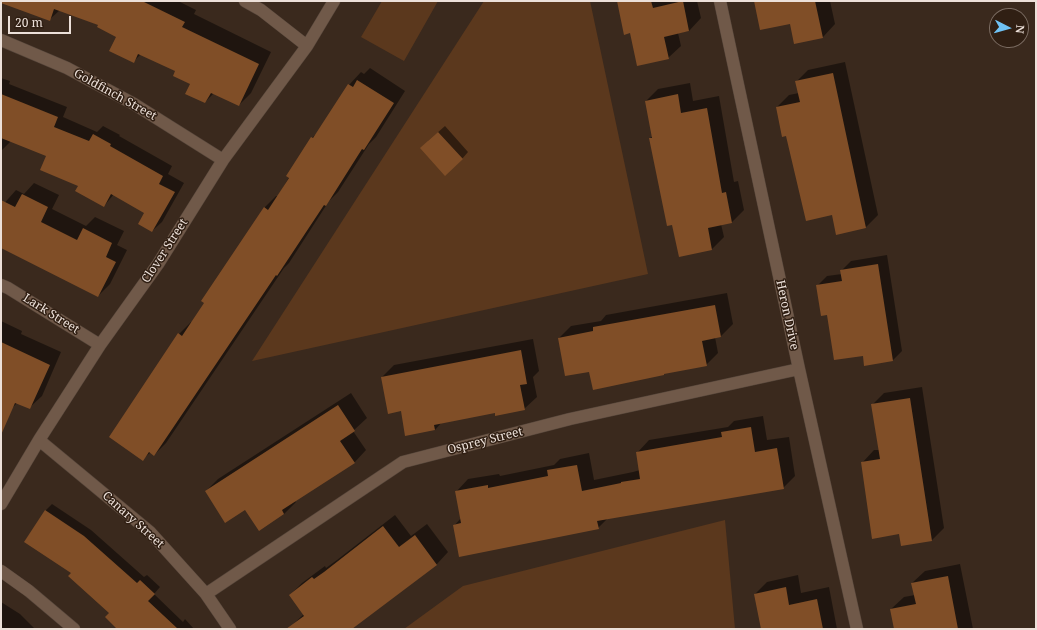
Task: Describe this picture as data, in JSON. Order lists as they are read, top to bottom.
{
  "streets": {
    "street": [
      "Goldfinch Street",
      "Clover Street",
      "Lark Street",
      "Heron Drive",
      "Osprey Street",
      "Canary Street"
    ]
  },
  "crossings": [
    ["Goldfinch Street", "Clover Street"],
    ["Clover Street", "Lark Street"],
    ["Clover Street", "Canary Street"],
    ["Heron Drive", "Osprey Street"],
    ["Osprey Street", "Canary Street"]
  ],
  "scale_bar": "20 m",
  "north": "right"
}
